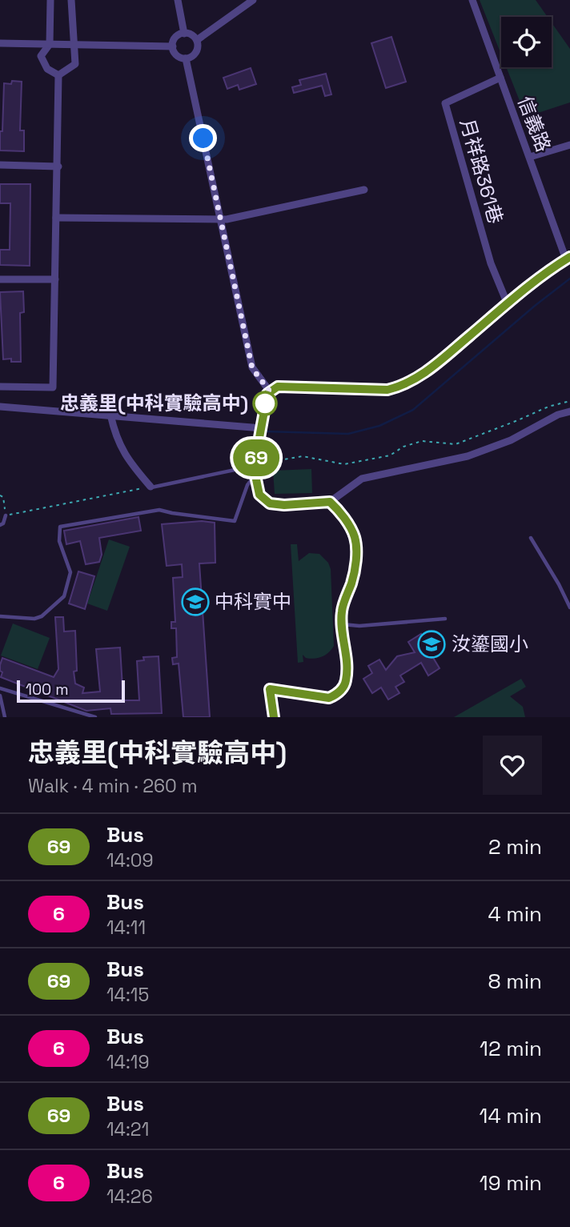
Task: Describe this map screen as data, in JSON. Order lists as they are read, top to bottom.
{
  "streets": {
    "street": ["信義路", "月祥路361巷"]
  },
  "crossings": [
    ["信義路", "月祥路361巷"]
  ],
  "places": {
    "other": ["忠義里(中科實驗高中)"],
    "school or university": ["中科實中", "汝鎏國小"]
  },
  "lines": ["bus line 69"],
  "scale_bar": "100 m",
  "page": {
    "on_map": "69",
    "scale": "100 m",
    "heading": ["忠義里(中科實驗高中)", "Walk · 4 min · 260 m"],
    "list": [
      {
        "mark": "69",
        "name": "Bus",
        "note": "14:09",
        "value": "2 min"
      },
      {
        "mark": "6",
        "name": "Bus",
        "note": "14:11",
        "value": "4 min"
      },
      {
        "mark": "69",
        "name": "Bus",
        "note": "14:15",
        "value": "8 min"
      },
      {
        "mark": "6",
        "name": "Bus",
        "note": "14:19",
        "value": "12 min"
      },
      {
        "mark": "69",
        "name": "Bus",
        "note": "14:21",
        "value": "14 min"
      },
      {
        "mark": "6",
        "name": "Bus",
        "note": "14:26",
        "value": "19 min"
      }
    ]
  }
}
